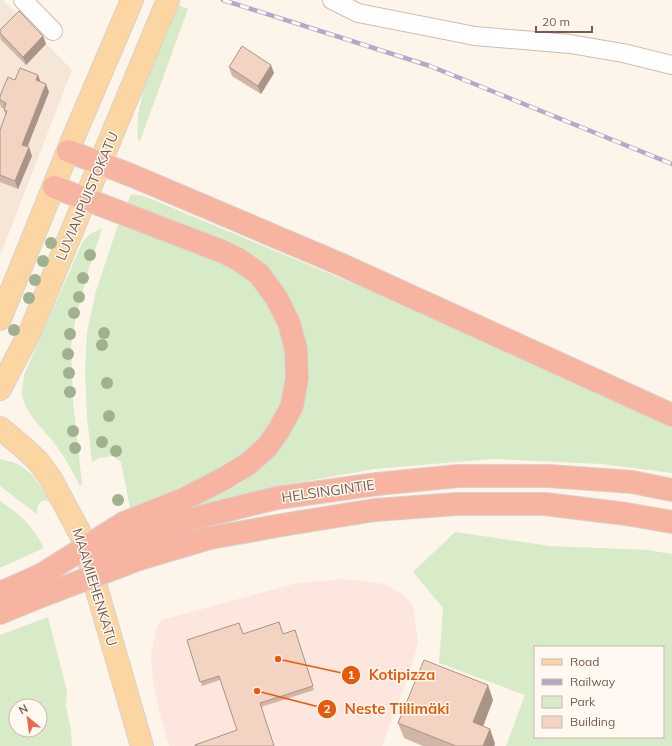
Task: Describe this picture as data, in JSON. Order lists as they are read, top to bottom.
{
  "streets": {
    "highway": ["HELSINGINTIE"],
    "main road": ["LUVIANPUISTOKATU", "MAAMIEHENKATU"]
  },
  "places": ["Kotipizza", "Neste Tiilimäki"],
  "legend": [
    "Road",
    "Railway",
    "Park",
    "Building"
  ],
  "scale_bar": "20 m",
  "north": "top left"
}
